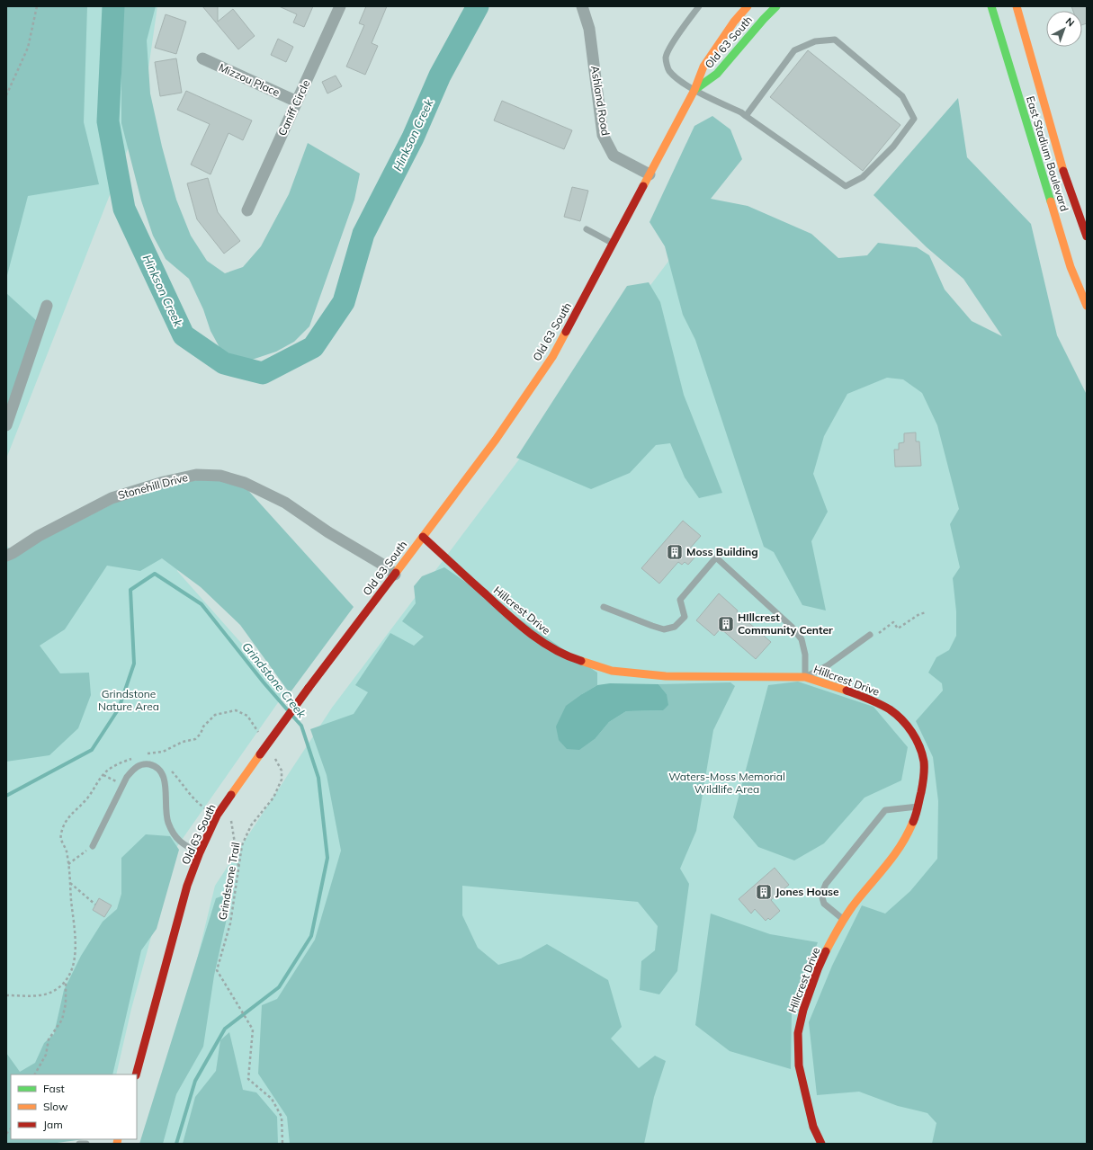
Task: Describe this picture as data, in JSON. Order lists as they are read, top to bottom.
{
  "streets": {
    "main road": ["Old 63 South", "East Stadium Boulevard", "Hillcrest Drive"],
    "street": [
      "Mizzou Place",
      "Ashland Road",
      "Caniff Circle",
      "Stonehill Drive"
    ],
    "path": ["Grindstone Trail"]
  },
  "crossings": [
    ["Old 63 South", "Ashland Road"],
    ["Old 63 South", "Stonehill Drive"],
    ["Old 63 South", "Hillcrest Drive"],
    ["Mizzou Place", "Caniff Circle"]
  ],
  "water": ["Hinkson Creek", "Grindstone Creek"],
  "parks": ["Grindstone Nature Area", "Waters-Moss Memorial Wildlife Area"],
  "places": {
    "building": ["Moss Building", "HIllcrest Community Center", "Jones House"]
  },
  "legend": ["Fast", "Slow", "Jam"],
  "north": "top right"
}
